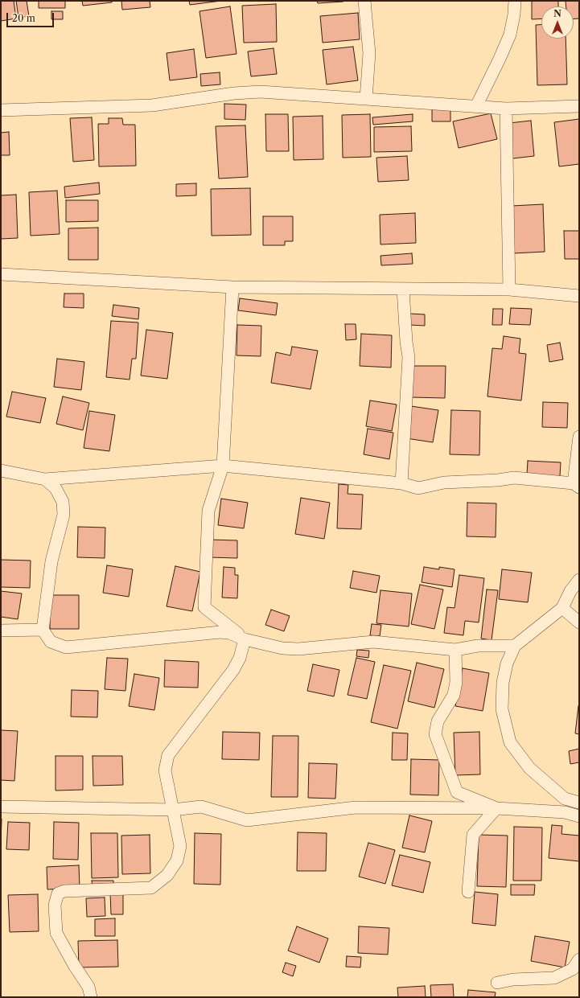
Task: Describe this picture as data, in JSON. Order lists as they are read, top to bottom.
{
  "scale_bar": "20 m",
  "north": "top"
}
